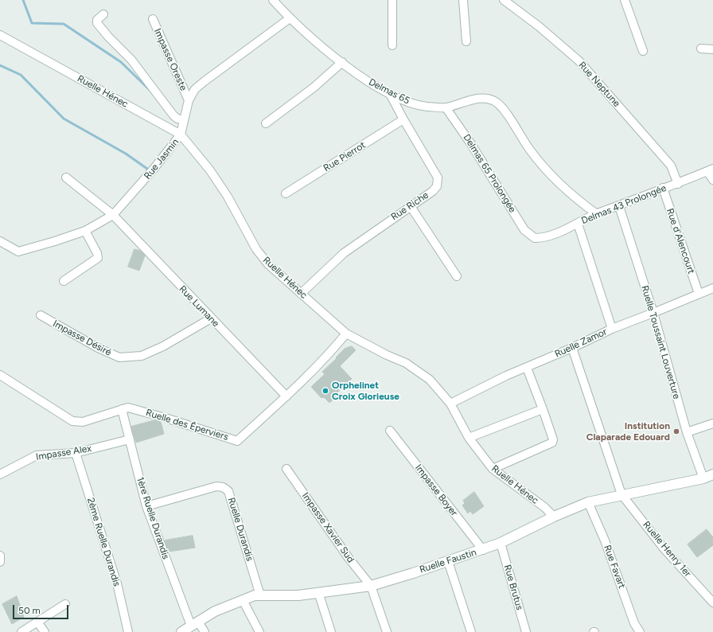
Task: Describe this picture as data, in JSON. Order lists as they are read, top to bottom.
{
  "streets": {
    "street": [
      "Impasse Oreste",
      "Rue Neptune",
      "Ruelle Hénec",
      "Delmas 65",
      "Rue Pierrot",
      "Rue Jasmin",
      "Delmas 65 Prolongée",
      "Delmas 43 Prolongée",
      "Rue Riche",
      "Rue d'Alencourt",
      "Rue Lumane",
      "Impasse Désiré",
      "Ruelle Toussaint Louverture",
      "Ruelle Zamor",
      "Ruelle des Éperviers",
      "Impasse Alex",
      "Impasse Boyer",
      "1ère Ruelle Durandis",
      "Impasse Xavier Sud",
      "Ruelle Durandis",
      "2ème Ruelle Durandis",
      "Ruelle Henry 1er",
      "Ruelle Faustin",
      "Rue Favart",
      "Rue Brutus"
    ]
  },
  "crossings": [
    ["Impasse Oreste", "Rue Jasmin"],
    ["Rue Neptune", "Delmas 43 Prolongée"],
    ["Ruelle Hénec", "Rue Jasmin"],
    ["Ruelle Hénec", "Rue Riche"],
    ["Ruelle Hénec", "Ruelle Zamor"],
    ["Ruelle Hénec", "Ruelle des Éperviers"],
    ["Ruelle Hénec", "Ruelle Faustin"],
    ["Delmas 65", "Rue Jasmin"],
    ["Delmas 65", "Delmas 65 Prolongée"],
    ["Delmas 65", "Delmas 43 Prolongée"],
    ["Delmas 65", "Rue Riche"],
    ["Rue Pierrot", "Rue Riche"],
    ["Rue Jasmin", "Rue Lumane"],
    ["Delmas 65 Prolongée", "Delmas 43 Prolongée"],
    ["Delmas 43 Prolongée", "Rue d'Alencourt"],
    ["Delmas 43 Prolongée", "Ruelle Toussaint Louverture"],
    ["Rue d'Alencourt", "Ruelle Zamor"],
    ["Rue Lumane", "Impasse Désiré"],
    ["Rue Lumane", "Ruelle des Éperviers"],
    ["Ruelle Toussaint Louverture", "Ruelle Zamor"],
    ["Ruelle Toussaint Louverture", "Ruelle Faustin"],
    ["Ruelle Zamor", "Ruelle Henry 1er"],
    ["Ruelle des Éperviers", "1ère Ruelle Durandis"],
    ["Impasse Alex", "1ère Ruelle Durandis"],
    ["Impasse Alex", "2ème Ruelle Durandis"],
    ["Impasse Boyer", "Ruelle Faustin"],
    ["1ère Ruelle Durandis", "Ruelle Durandis"],
    ["1ère Ruelle Durandis", "Ruelle Faustin"],
    ["Impasse Xavier Sud", "Ruelle Faustin"],
    ["Ruelle Durandis", "Ruelle Faustin"],
    ["Ruelle Henry 1er", "Ruelle Faustin"],
    ["Ruelle Faustin", "Rue Favart"],
    ["Ruelle Faustin", "Rue Brutus"]
  ],
  "places": ["Orphelinet Croix Glorieuse", "Institution Claparade Edouard"],
  "scale_bar": "50 m"
}
